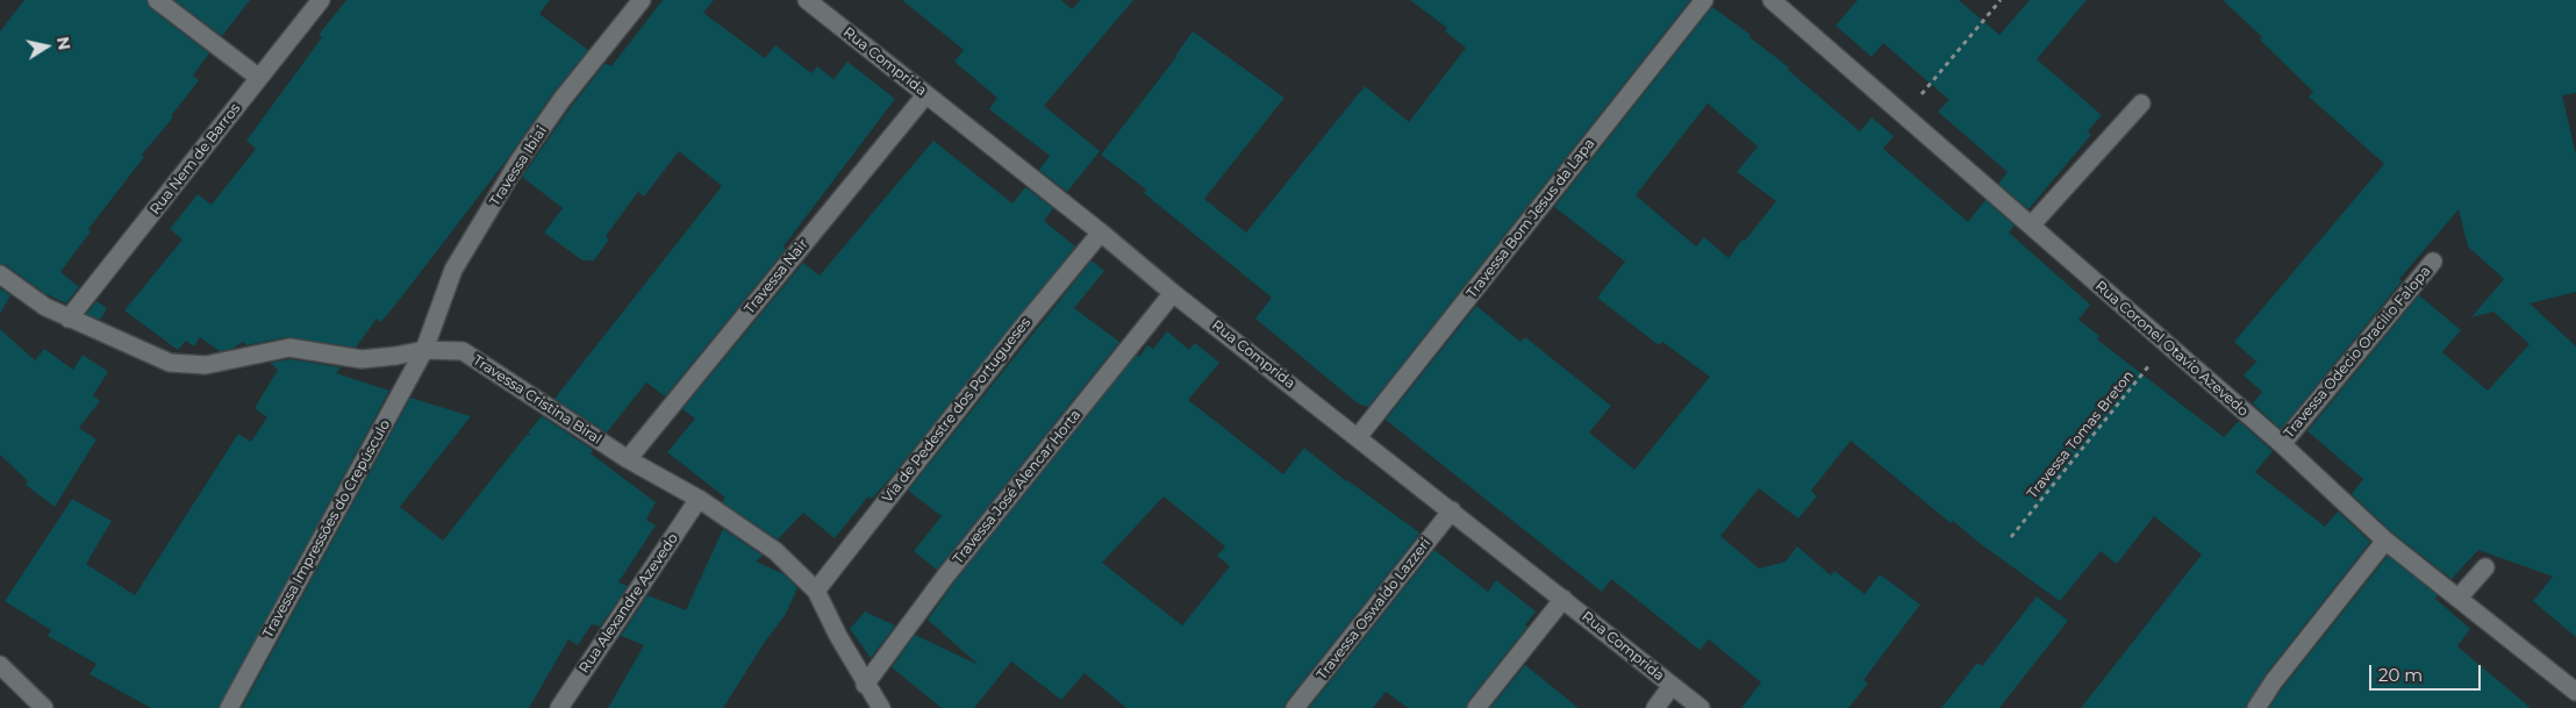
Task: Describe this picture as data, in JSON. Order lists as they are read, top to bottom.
{
  "streets": {
    "street": [
      "Rua Comprida",
      "Rua Nem de Barros",
      "Travessa Ibiai",
      "Travessa Bom Jesus da Lapa",
      "Travessa Nair",
      "Rua Coronel Otavio Azevedo",
      "Travessa Odecio Oracilio Falopa",
      "Travessa Cristina Biral",
      "Via de Pedestre dos Portugueses",
      "Travessa José Alencar Horta",
      "Travessa Impressões do Crepúsculo",
      "Rua Alexandre Azevedo",
      "Travessa Oswaldo Lazzeri"
    ],
    "path": ["Travessa Tomas Breton"]
  },
  "crossings": [
    ["Rua Comprida", "Travessa Bom Jesus da Lapa"],
    ["Rua Comprida", "Travessa Nair"],
    ["Rua Comprida", "Via de Pedestre dos Portugueses"],
    ["Rua Comprida", "Travessa José Alencar Horta"],
    ["Rua Comprida", "Travessa Oswaldo Lazzeri"],
    ["Rua Nem de Barros", "Travessa Cristina Biral"],
    ["Travessa Ibiai", "Travessa Cristina Biral"],
    ["Travessa Ibiai", "Travessa Impressões do Crepúsculo"],
    ["Travessa Nair", "Travessa Cristina Biral"],
    ["Rua Coronel Otavio Azevedo", "Travessa Odecio Oracilio Falopa"],
    ["Rua Coronel Otavio Azevedo", "Travessa Tomas Breton"],
    ["Travessa Cristina Biral", "Via de Pedestre dos Portugueses"],
    ["Travessa Cristina Biral", "Travessa José Alencar Horta"],
    ["Travessa Cristina Biral", "Travessa Impressões do Crepúsculo"],
    ["Travessa Cristina Biral", "Rua Alexandre Azevedo"]
  ],
  "scale_bar": "20 m",
  "north": "right"
}
